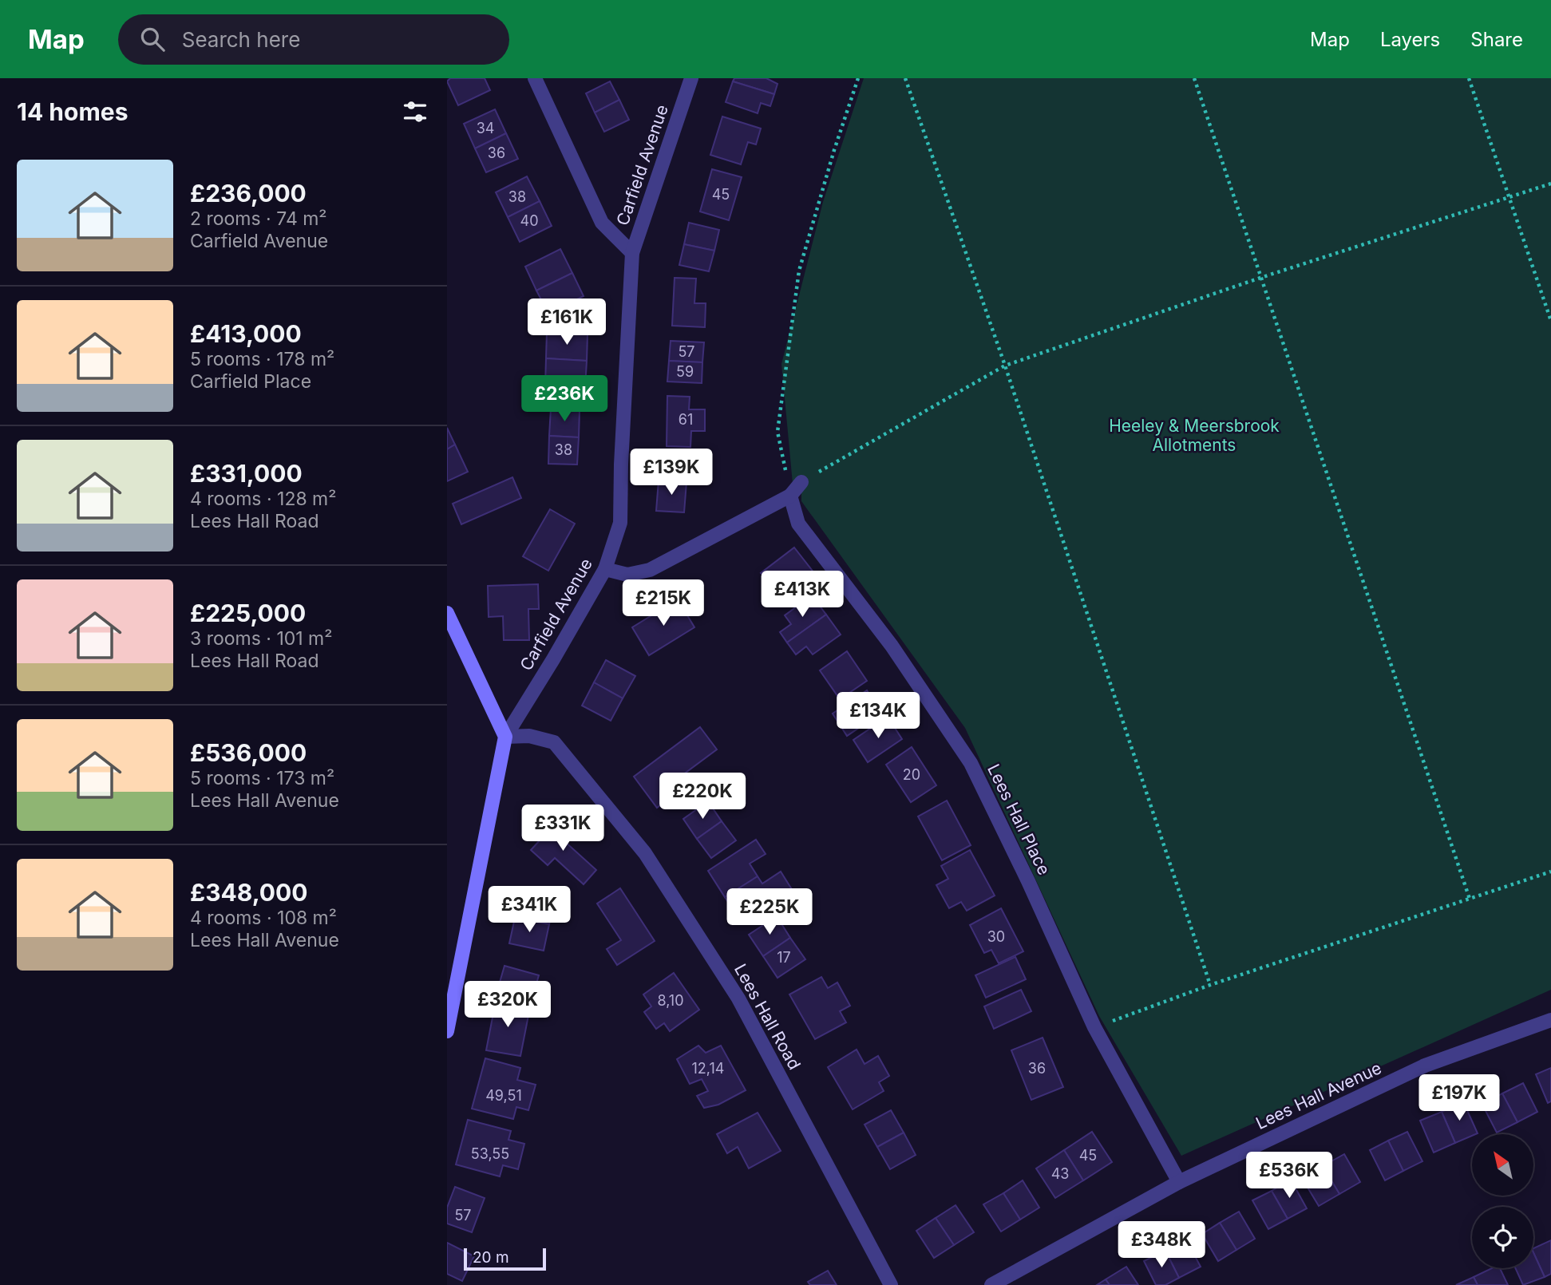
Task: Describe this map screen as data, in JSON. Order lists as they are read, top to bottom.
{
  "streets": {
    "street": [
      "Carfield Avenue",
      "Lees Hall Place",
      "Lees Hall Road",
      "Lees Hall Avenue"
    ]
  },
  "crossings": [
    ["Carfield Avenue", "Lees Hall Road"],
    ["Lees Hall Place", "Lees Hall Avenue"]
  ],
  "parks": ["Heeley & Meersbrook Allotments"],
  "house_numbers": [
    "34",
    "36",
    "45",
    "38",
    "40",
    "57",
    "59",
    "61",
    "38",
    "20",
    "30",
    "17",
    "8,10",
    "12,14",
    "36",
    "49,51",
    "53,55",
    "45",
    "43",
    "57"
  ],
  "scale_bar": "20 m",
  "north": "top left",
  "page": {
    "header": "Map",
    "search": "Search here",
    "nav": ["Map", "Layers", "Share"],
    "heading": "14 homes",
    "list": [
      {
        "name": "£236,000",
        "note": "2 rooms · 74 m² · Carfield Avenue"
      },
      {
        "name": "£413,000",
        "note": "5 rooms · 178 m² · Carfield Place"
      },
      {
        "name": "£331,000",
        "note": "4 rooms · 128 m² · Lees Hall Road"
      },
      {
        "name": "£225,000",
        "note": "3 rooms · 101 m² · Lees Hall Road"
      },
      {
        "name": "£536,000",
        "note": "5 rooms · 173 m² · Lees Hall Avenue"
      },
      {
        "name": "£348,000",
        "note": "4 rooms · 108 m² · Lees Hall Avenue"
      }
    ],
    "price": [
      "£161K",
      "£236K",
      "£139K",
      "£413K",
      "£215K",
      "£134K",
      "£220K",
      "£331K",
      "£341K",
      "£225K",
      "£320K",
      "£197K",
      "£536K",
      "£348K"
    ],
    "scale": "20 m"
  }
}
